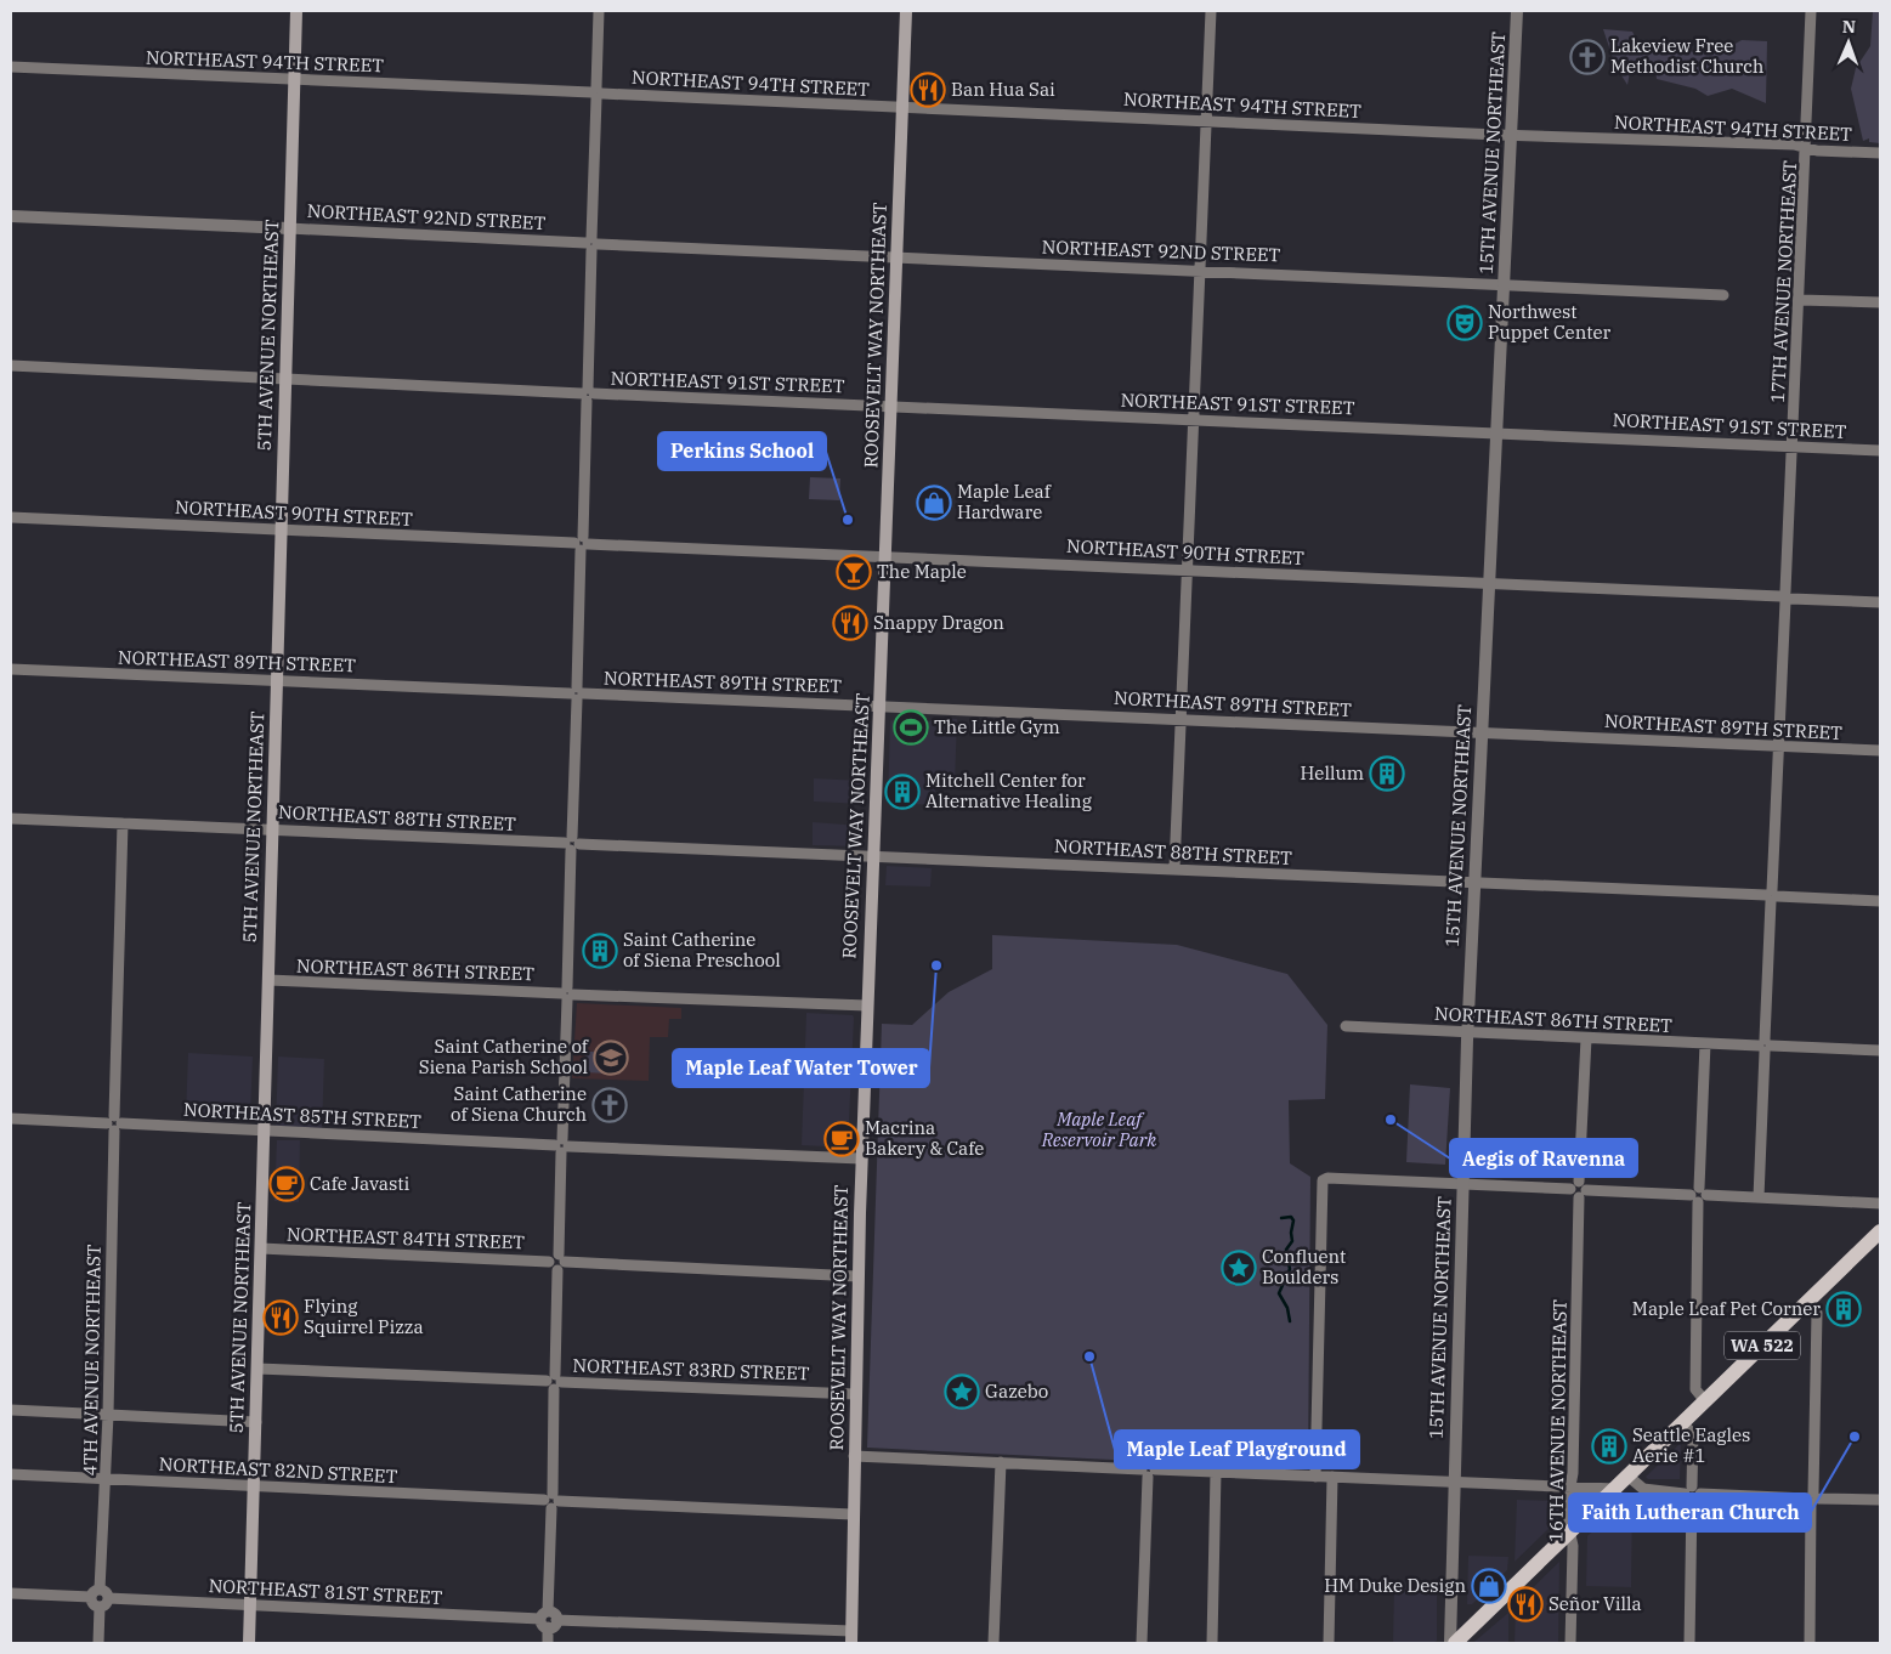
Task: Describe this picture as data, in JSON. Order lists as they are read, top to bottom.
{
  "streets": {
    "main road": ["5TH AVENUE NORTHEAST", "ROOSEVELT WAY NORTHEAST", "WA 522"],
    "street": [
      "NORTHEAST 94TH STREET",
      "15TH AVENUE NORTHEAST",
      "NORTHEAST 92ND STREET",
      "17TH AVENUE NORTHEAST",
      "NORTHEAST 91ST STREET",
      "NORTHEAST 90TH STREET",
      "NORTHEAST 89TH STREET",
      "NORTHEAST 88TH STREET",
      "NORTHEAST 86TH STREET",
      "NORTHEAST 85TH STREET",
      "NORTHEAST 84TH STREET",
      "4TH AVENUE NORTHEAST",
      "NORTHEAST 83RD STREET",
      "16TH AVENUE NORTHEAST",
      "NORTHEAST 82ND STREET",
      "NORTHEAST 81ST STREET"
    ]
  },
  "crossings": [
    ["NORTHEAST 94TH STREET", "15TH AVENUE NORTHEAST"],
    ["NORTHEAST 94TH STREET", "17TH AVENUE NORTHEAST"],
    ["NORTHEAST 94TH STREET", "5TH AVENUE NORTHEAST"],
    ["NORTHEAST 94TH STREET", "ROOSEVELT WAY NORTHEAST"],
    ["15TH AVENUE NORTHEAST", "NORTHEAST 92ND STREET"],
    ["15TH AVENUE NORTHEAST", "NORTHEAST 91ST STREET"],
    ["15TH AVENUE NORTHEAST", "NORTHEAST 90TH STREET"],
    ["15TH AVENUE NORTHEAST", "NORTHEAST 89TH STREET"],
    ["15TH AVENUE NORTHEAST", "NORTHEAST 88TH STREET"],
    ["15TH AVENUE NORTHEAST", "NORTHEAST 86TH STREET"],
    ["15TH AVENUE NORTHEAST", "WA 522"],
    ["NORTHEAST 92ND STREET", "5TH AVENUE NORTHEAST"],
    ["NORTHEAST 92ND STREET", "ROOSEVELT WAY NORTHEAST"],
    ["17TH AVENUE NORTHEAST", "NORTHEAST 91ST STREET"],
    ["17TH AVENUE NORTHEAST", "NORTHEAST 90TH STREET"],
    ["17TH AVENUE NORTHEAST", "NORTHEAST 89TH STREET"],
    ["17TH AVENUE NORTHEAST", "NORTHEAST 88TH STREET"],
    ["17TH AVENUE NORTHEAST", "NORTHEAST 86TH STREET"],
    ["5TH AVENUE NORTHEAST", "NORTHEAST 91ST STREET"],
    ["5TH AVENUE NORTHEAST", "NORTHEAST 90TH STREET"],
    ["5TH AVENUE NORTHEAST", "NORTHEAST 89TH STREET"],
    ["5TH AVENUE NORTHEAST", "NORTHEAST 88TH STREET"],
    ["5TH AVENUE NORTHEAST", "NORTHEAST 86TH STREET"],
    ["5TH AVENUE NORTHEAST", "NORTHEAST 85TH STREET"],
    ["5TH AVENUE NORTHEAST", "NORTHEAST 84TH STREET"],
    ["5TH AVENUE NORTHEAST", "NORTHEAST 83RD STREET"],
    ["5TH AVENUE NORTHEAST", "NORTHEAST 82ND STREET"],
    ["5TH AVENUE NORTHEAST", "NORTHEAST 81ST STREET"],
    ["ROOSEVELT WAY NORTHEAST", "NORTHEAST 91ST STREET"],
    ["ROOSEVELT WAY NORTHEAST", "NORTHEAST 90TH STREET"],
    ["ROOSEVELT WAY NORTHEAST", "NORTHEAST 89TH STREET"],
    ["ROOSEVELT WAY NORTHEAST", "NORTHEAST 88TH STREET"],
    ["ROOSEVELT WAY NORTHEAST", "NORTHEAST 86TH STREET"],
    ["ROOSEVELT WAY NORTHEAST", "NORTHEAST 85TH STREET"],
    ["ROOSEVELT WAY NORTHEAST", "NORTHEAST 84TH STREET"],
    ["ROOSEVELT WAY NORTHEAST", "NORTHEAST 83RD STREET"],
    ["ROOSEVELT WAY NORTHEAST", "NORTHEAST 82ND STREET"],
    ["ROOSEVELT WAY NORTHEAST", "NORTHEAST 81ST STREET"],
    ["NORTHEAST 88TH STREET", "4TH AVENUE NORTHEAST"],
    ["NORTHEAST 86TH STREET", "16TH AVENUE NORTHEAST"],
    ["NORTHEAST 85TH STREET", "4TH AVENUE NORTHEAST"],
    ["WA 522", "16TH AVENUE NORTHEAST"],
    ["4TH AVENUE NORTHEAST", "NORTHEAST 82ND STREET"],
    ["4TH AVENUE NORTHEAST", "NORTHEAST 81ST STREET"]
  ],
  "parks": ["Maple Leaf Reservoir Park"],
  "places": {
    "church": ["Lakeview Free Methodist Church", "Saint Catherine of Siena Church"],
    "restaurant": [
      "Ban Hua Sai",
      "Snappy Dragon",
      "Flying Squirrel Pizza",
      "Señor Villa"
    ],
    "theatre": ["Northwest Puppet Center"],
    "shop": ["Maple Leaf Hardware", "HM Duke Design"],
    "other": [
      "Perkins School",
      "Maple Leaf Water Tower",
      "Aegis of Ravenna",
      "Maple Leaf Playground",
      "Faith Lutheran Church"
    ],
    "bar": ["The Maple"],
    "sports": ["The Little Gym"],
    "building": [
      "Hellum",
      "Mitchell Center for Alternative Healing",
      "Saint Catherine of Siena Preschool",
      "Maple Leaf Pet Corner",
      "Seattle Eagles Aerie #1"
    ],
    "school or university": ["Saint Catherine of Siena Parish School"],
    "cafe": ["Macrina Bakery & Cafe", "Cafe Javasti"],
    "place": ["Confluent Boulders", "Gazebo"]
  },
  "north": "top"
}
